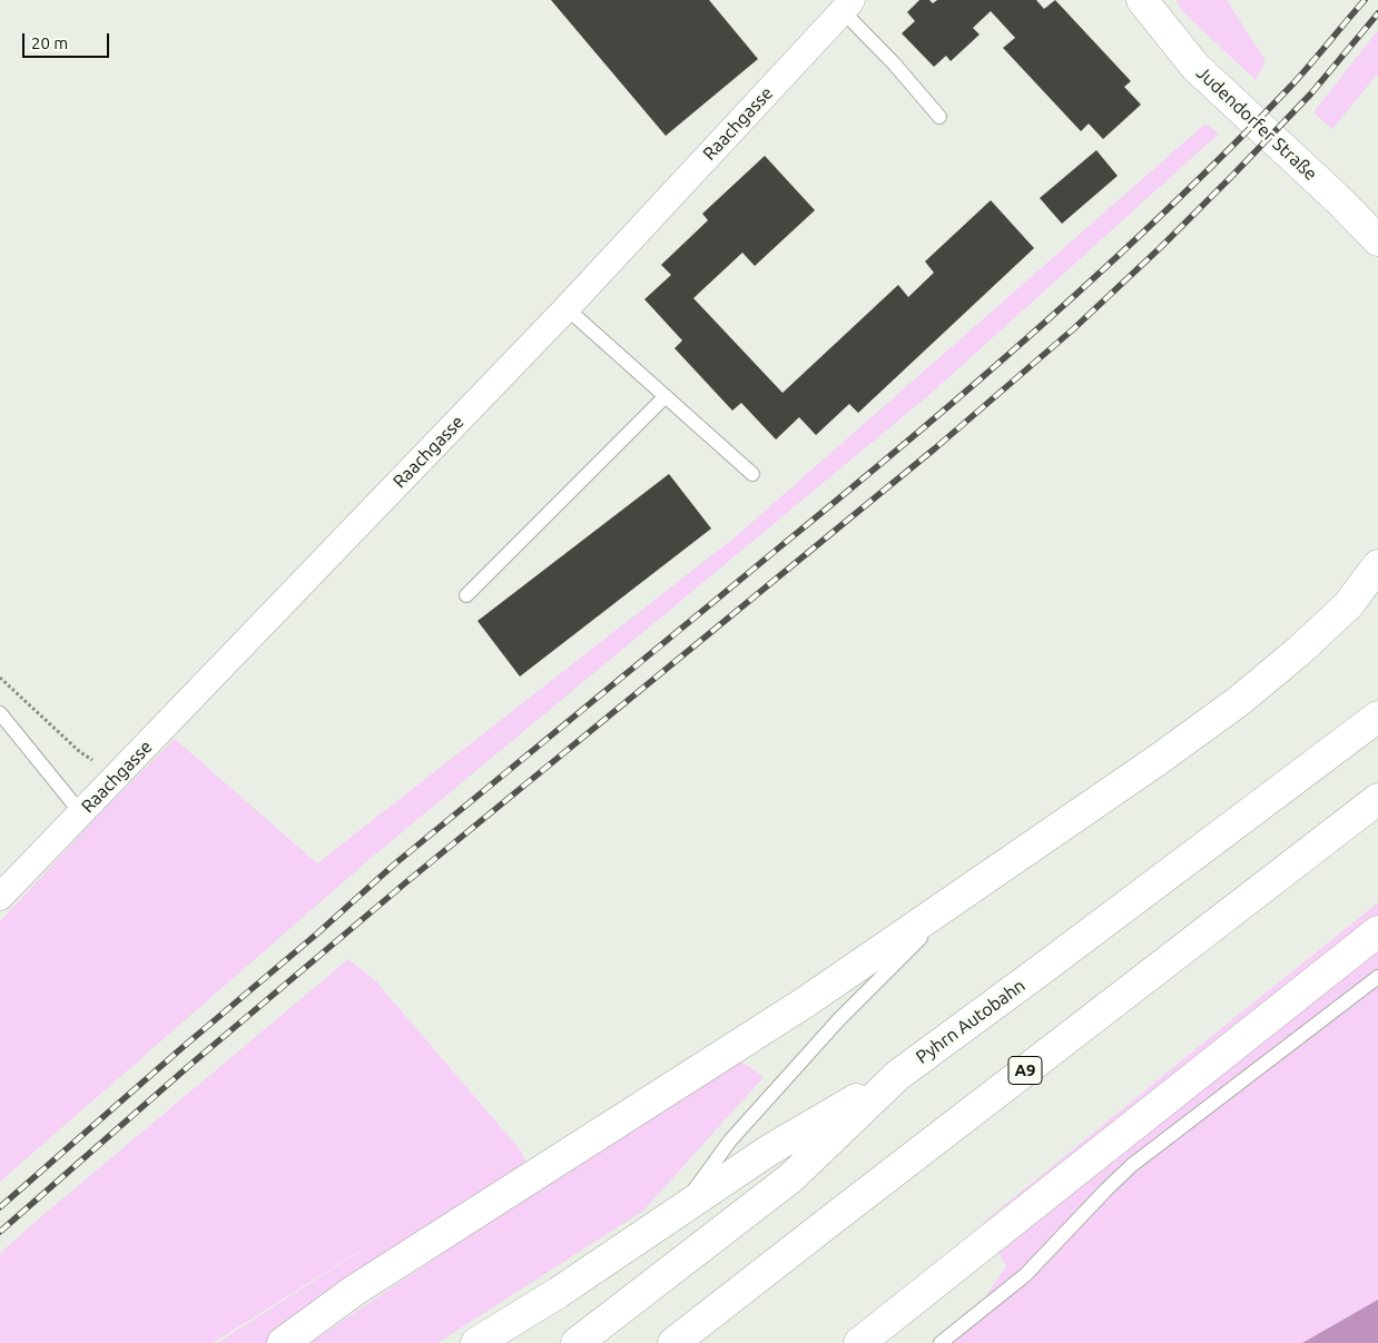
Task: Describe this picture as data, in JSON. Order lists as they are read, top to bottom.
{
  "streets": {
    "main road": ["Judendorfer Straße", "Pyhrn Autobahn", "A9"],
    "street": ["Raachgasse"]
  },
  "scale_bar": "20 m"
}
